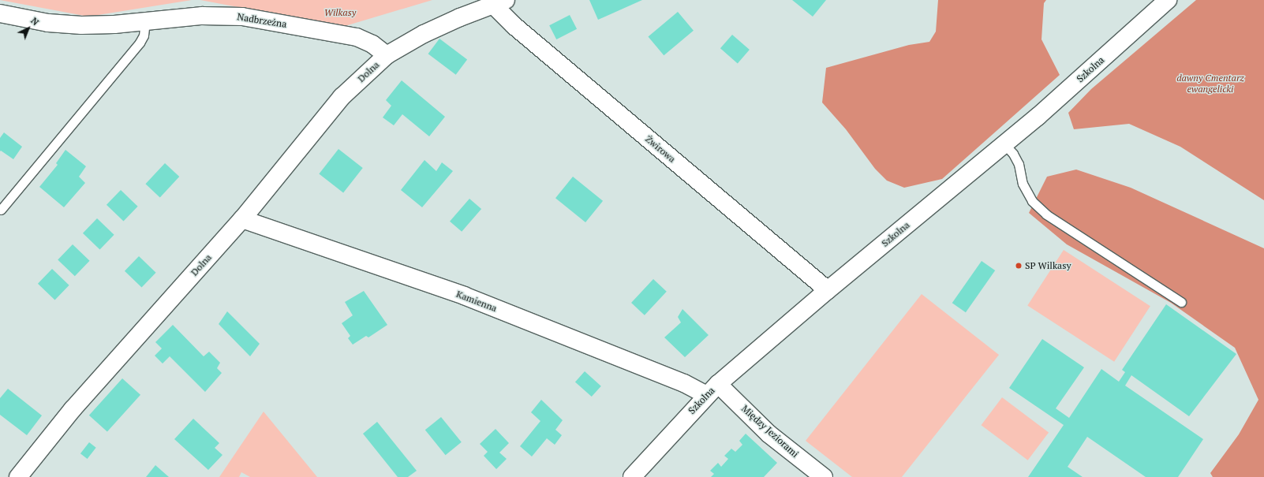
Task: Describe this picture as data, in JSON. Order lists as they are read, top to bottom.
{
  "streets": {
    "street": [
      "Nadbrzeżna",
      "Szkolna",
      "Dolna",
      "Żwirowa",
      "Kamienna",
      "Między Jeziorami"
    ]
  },
  "crossings": [
    ["Nadbrzeżna", "Dolna"],
    ["Szkolna", "Żwirowa"],
    ["Szkolna", "Kamienna"],
    ["Szkolna", "Między Jeziorami"],
    ["Dolna", "Kamienna"],
    ["Kamienna", "Między Jeziorami"]
  ],
  "parks": ["Wilkasy", "dawny Cmentarz ewangelicki"],
  "places": ["SP Wilkasy"],
  "north": "top right"
}
